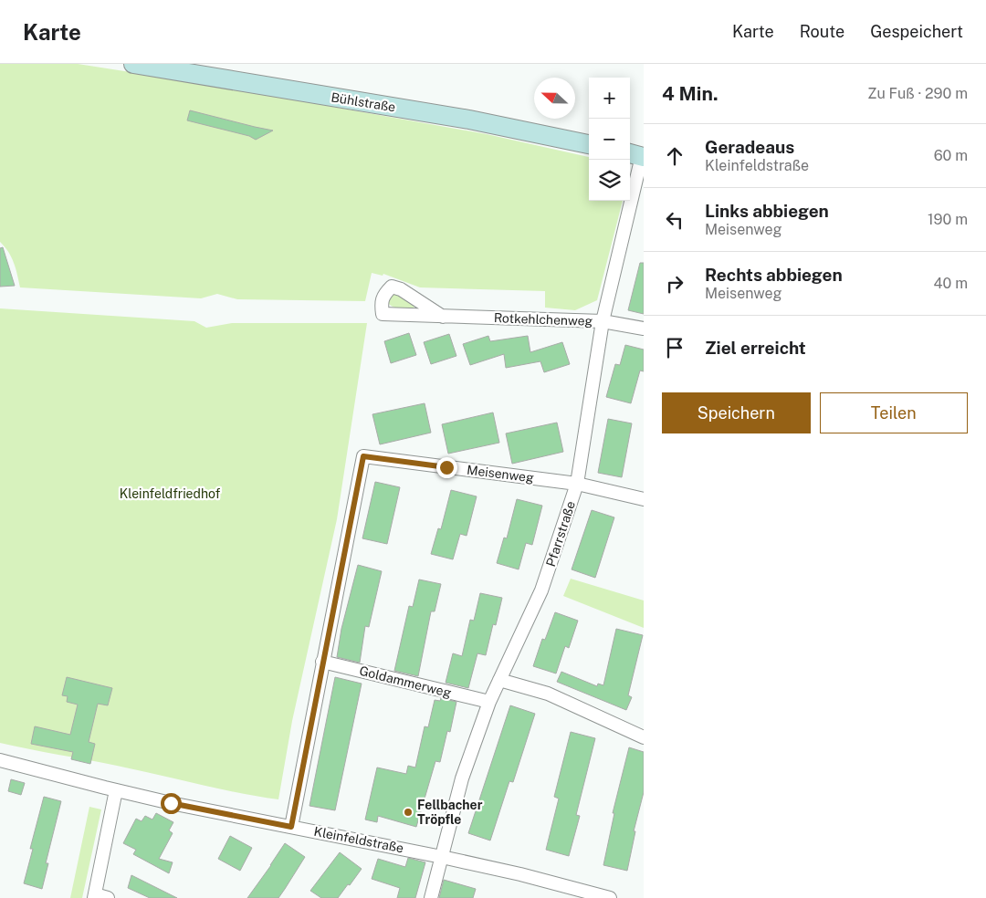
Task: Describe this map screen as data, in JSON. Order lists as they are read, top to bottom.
{
  "streets": {
    "main road": ["Bühlstraße"],
    "street": [
      "Rotkehlchenweg",
      "Meisenweg",
      "Pfarrstraße",
      "Goldammerweg",
      "Kleinfeldstraße"
    ]
  },
  "crossings": [
    ["Rotkehlchenweg", "Pfarrstraße"],
    ["Meisenweg", "Pfarrstraße"],
    ["Meisenweg", "Goldammerweg"],
    ["Meisenweg", "Kleinfeldstraße"],
    ["Pfarrstraße", "Goldammerweg"],
    ["Pfarrstraße", "Kleinfeldstraße"]
  ],
  "parks": ["Kleinfeldfriedhof"],
  "places": ["Fellbacher Tröpfle"],
  "north": "left",
  "page": {
    "header": "Karte",
    "nav": ["Karte", "Route", "Gespeichert"],
    "heading": ["4 Min.", "Zu Fuß · 290 m"],
    "map_buttons": ["+", "−"],
    "list": [
      ["Geradeaus", "Kleinfeldstraße", "60 m"],
      ["Links abbiegen", "Meisenweg", "190 m"],
      ["Rechts abbiegen", "Meisenweg", "40 m"],
      "Ziel erreicht"
    ],
    "buttons": ["Speichern", "Teilen"]
  }
}
